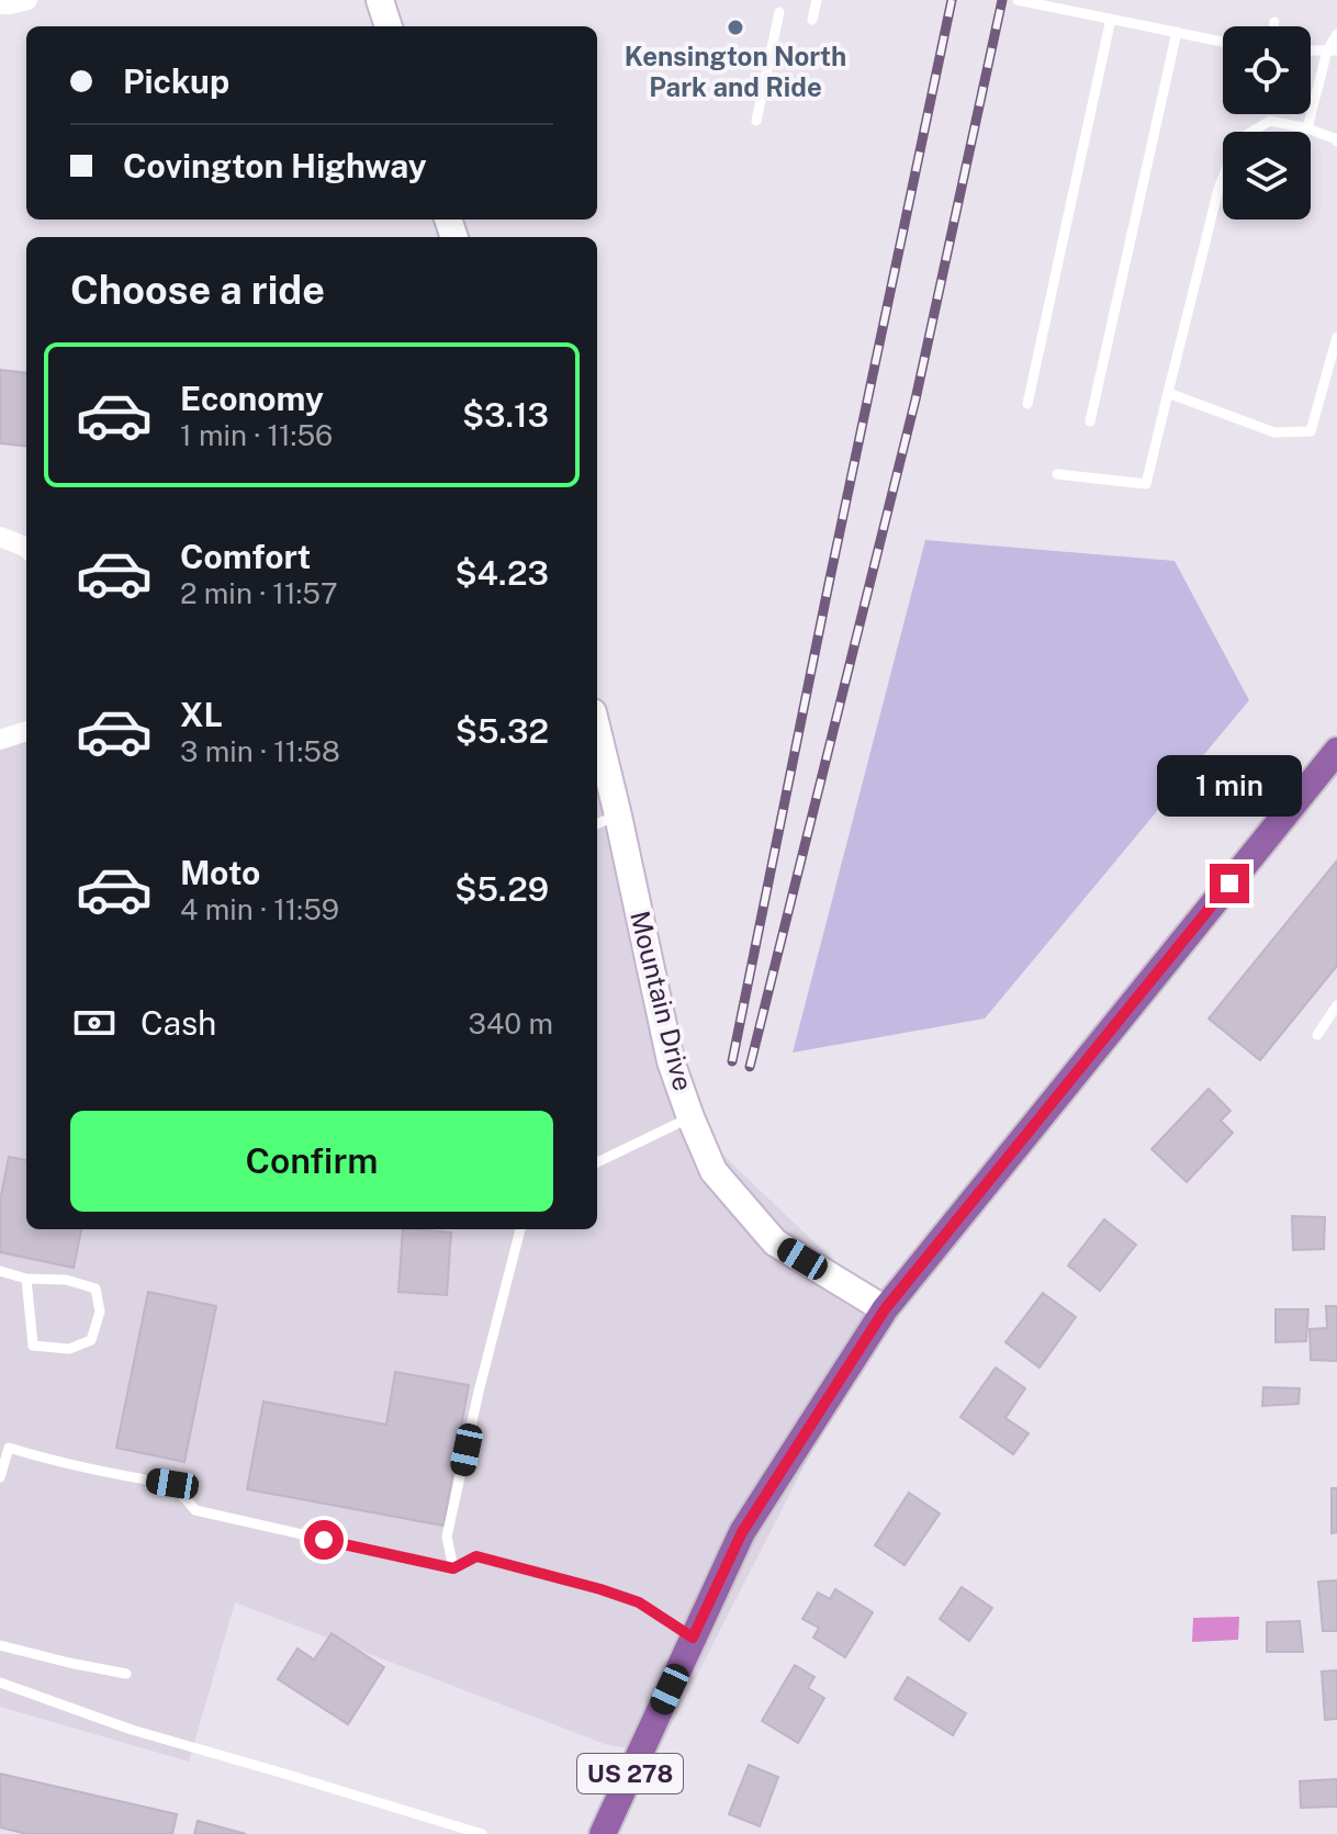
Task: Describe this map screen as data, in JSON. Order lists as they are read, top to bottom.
{
  "streets": {
    "main road": ["Mountain Drive", "US 278"]
  },
  "crossings": [
    ["Mountain Drive", "US 278"]
  ],
  "places": ["Kensington North Park and Ride"],
  "page": {
    "banner": ["Pickup", "Covington Highway"],
    "heading": "Choose a ride",
    "list": [
      {
        "name": "Economy",
        "note": "1 min · 11:56",
        "value": "$3.13"
      },
      {
        "name": "Comfort",
        "note": "2 min · 11:57",
        "value": "$4.23"
      },
      {
        "name": "XL",
        "note": "3 min · 11:58",
        "value": "$5.32"
      },
      {
        "name": "Moto",
        "note": "4 min · 11:59",
        "value": "$5.29"
      }
    ],
    "bubble": "1 min",
    "pay": ["Cash", "340 m"],
    "buttons": "Confirm"
  }
}
